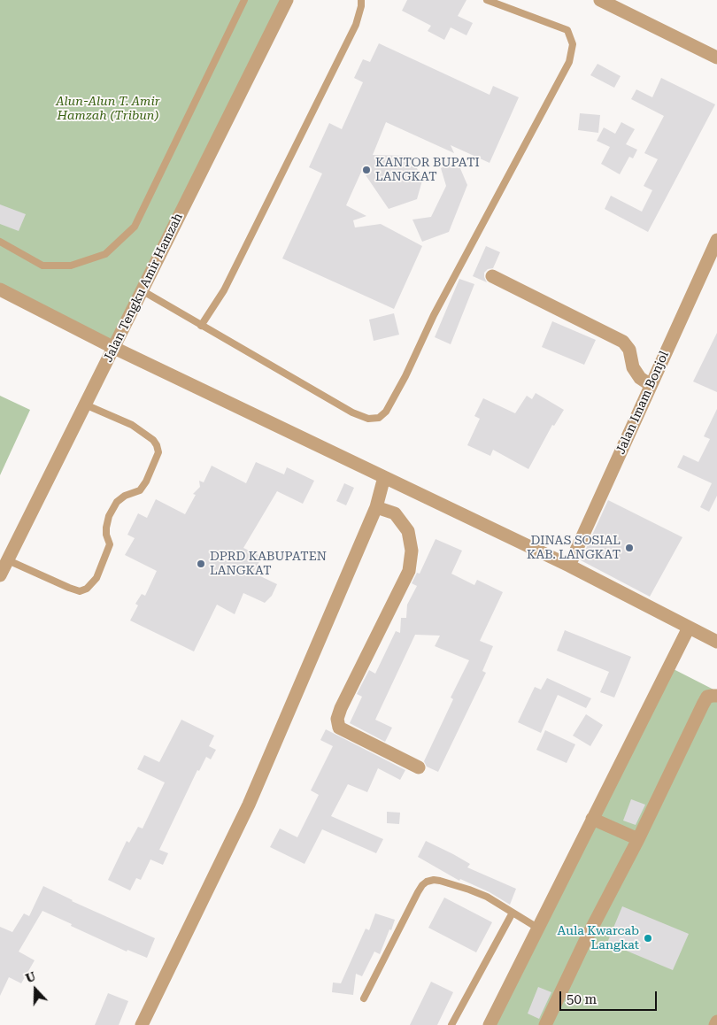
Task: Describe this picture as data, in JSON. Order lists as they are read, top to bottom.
{
  "streets": {
    "street": ["Jalan Tengku Amir Hamzah", "Jalan Imam Bonjol"]
  },
  "parks": ["Alun-Alun T. Amir Hamzah (Tribun)"],
  "places": [
    "KANTOR BUPATI LANGKAT",
    "DINAS SOSIAL KAB. LANGKAT",
    "DPRD KABUPATEN LANGKAT",
    "Aula Kwarcab Langkat"
  ],
  "scale_bar": "50 m",
  "north": "top"
}
